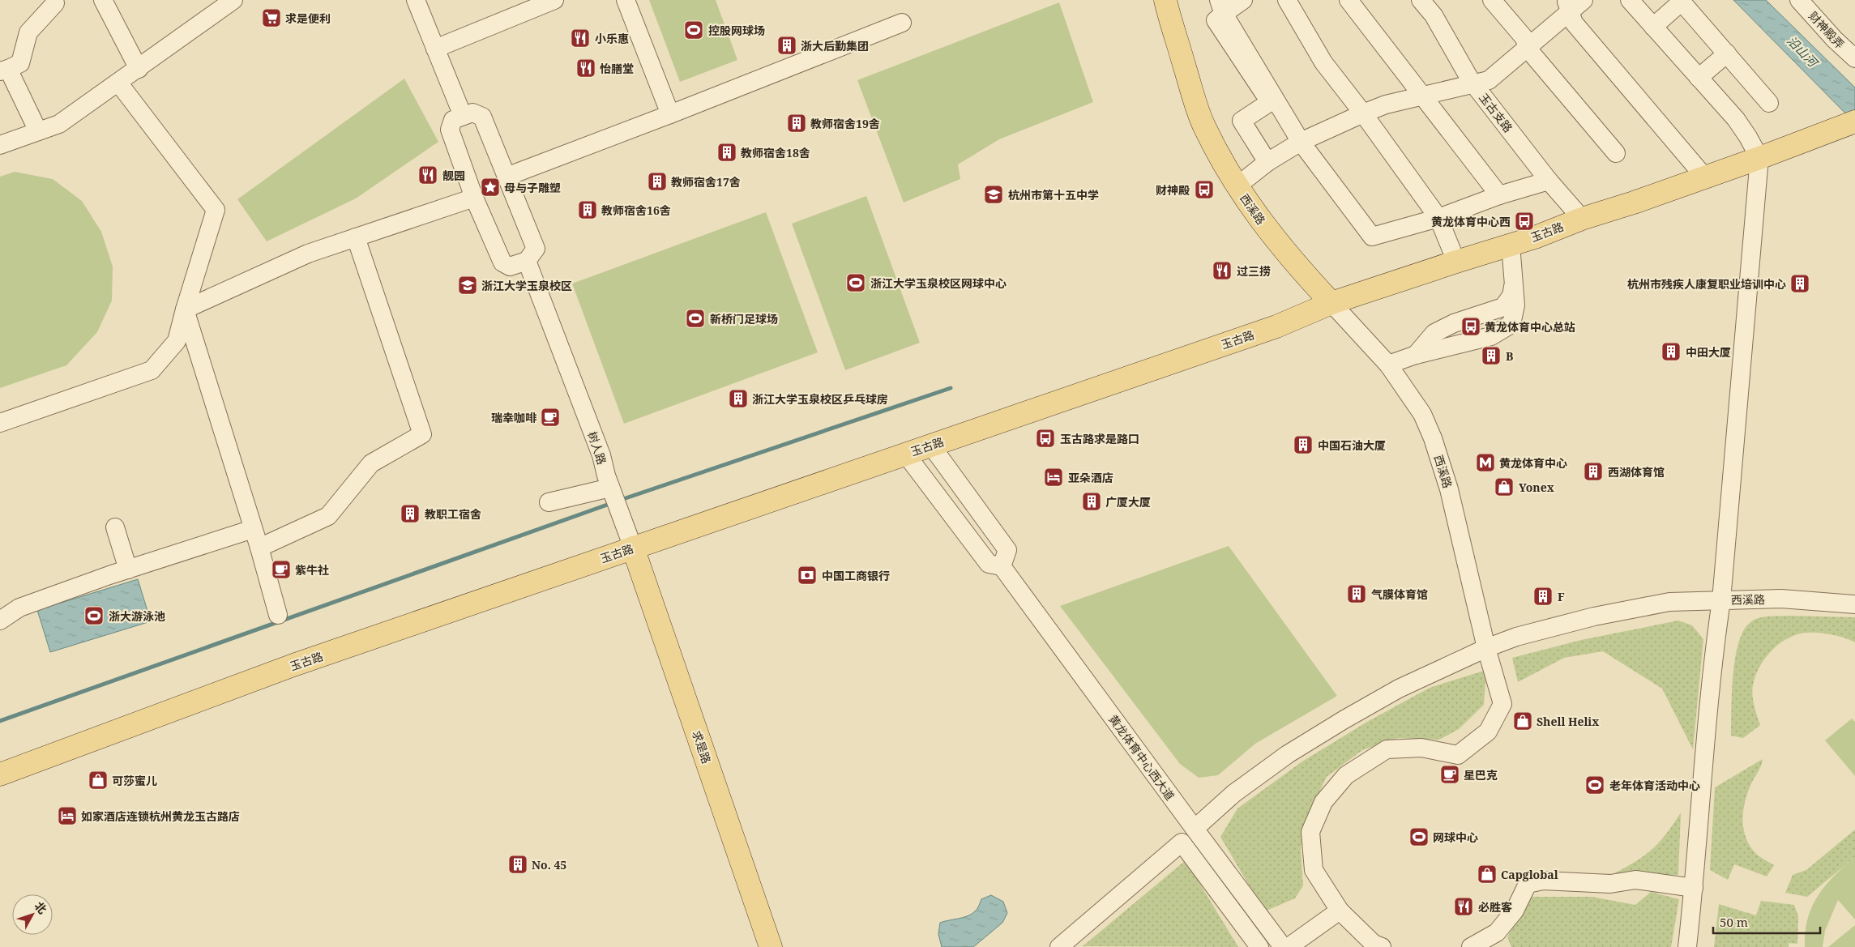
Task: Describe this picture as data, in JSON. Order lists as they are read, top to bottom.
{
  "streets": {
    "main road": ["西溪路", "玉古路", "求是路"],
    "street": [
      "财神殿弄",
      "玉古支路",
      "树人路",
      "黄龙体育中心西大道"
    ]
  },
  "crossings": [
    ["玉古支路", "玉古路"],
    ["西溪路", "玉古路"],
    ["玉古路", "树人路"],
    ["玉古路", "求是路"],
    ["玉古路", "黄龙体育中心西大道"],
    ["树人路", "求是路"]
  ],
  "water": ["沿山河"],
  "places": {
    "supermarket": ["求是便利"],
    "sports": [
      "控股网球场",
      "浙江大学玉泉校区网球中心",
      "新桥门足球场",
      "浙大游泳池",
      "老年体育活动中心",
      "网球中心"
    ],
    "restaurant": [
      "小乐惠",
      "怡膳堂",
      "靓园",
      "过三捞",
      "必胜客"
    ],
    "building": [
      "浙大后勤集团",
      "教师宿舍19舍",
      "教师宿舍18舍",
      "教师宿舍17舍",
      "教师宿舍16舍",
      "杭州市残疾人康复职业培训中心",
      "中田大厦",
      "B",
      "浙江大学玉泉校区乒乓球房",
      "中国石油大厦",
      "西湖体育馆",
      "广厦大厦",
      "教职工宿舍",
      "气膜体育馆",
      "F",
      "No. 45"
    ],
    "place": ["母与子雕塑"],
    "bus stop": [
      "财神殿",
      "黄龙体育中心西",
      "黄龙体育中心总站",
      "玉古路求是路口"
    ],
    "school or university": ["杭州市第十五中学", "浙江大学玉泉校区"],
    "cafe": ["瑞幸咖啡", "紫牛社", "星巴克"],
    "metro station": ["黄龙体育中心"],
    "hotel": ["亚朵酒店", "如家酒店连锁杭州黄龙玉古路店"],
    "shop": [
      "Yonex",
      "Shell Helix",
      "可莎蜜儿",
      "Capglobal"
    ],
    "bank": ["中国工商银行"]
  },
  "scale_bar": "50 m",
  "north": "top right"
}
